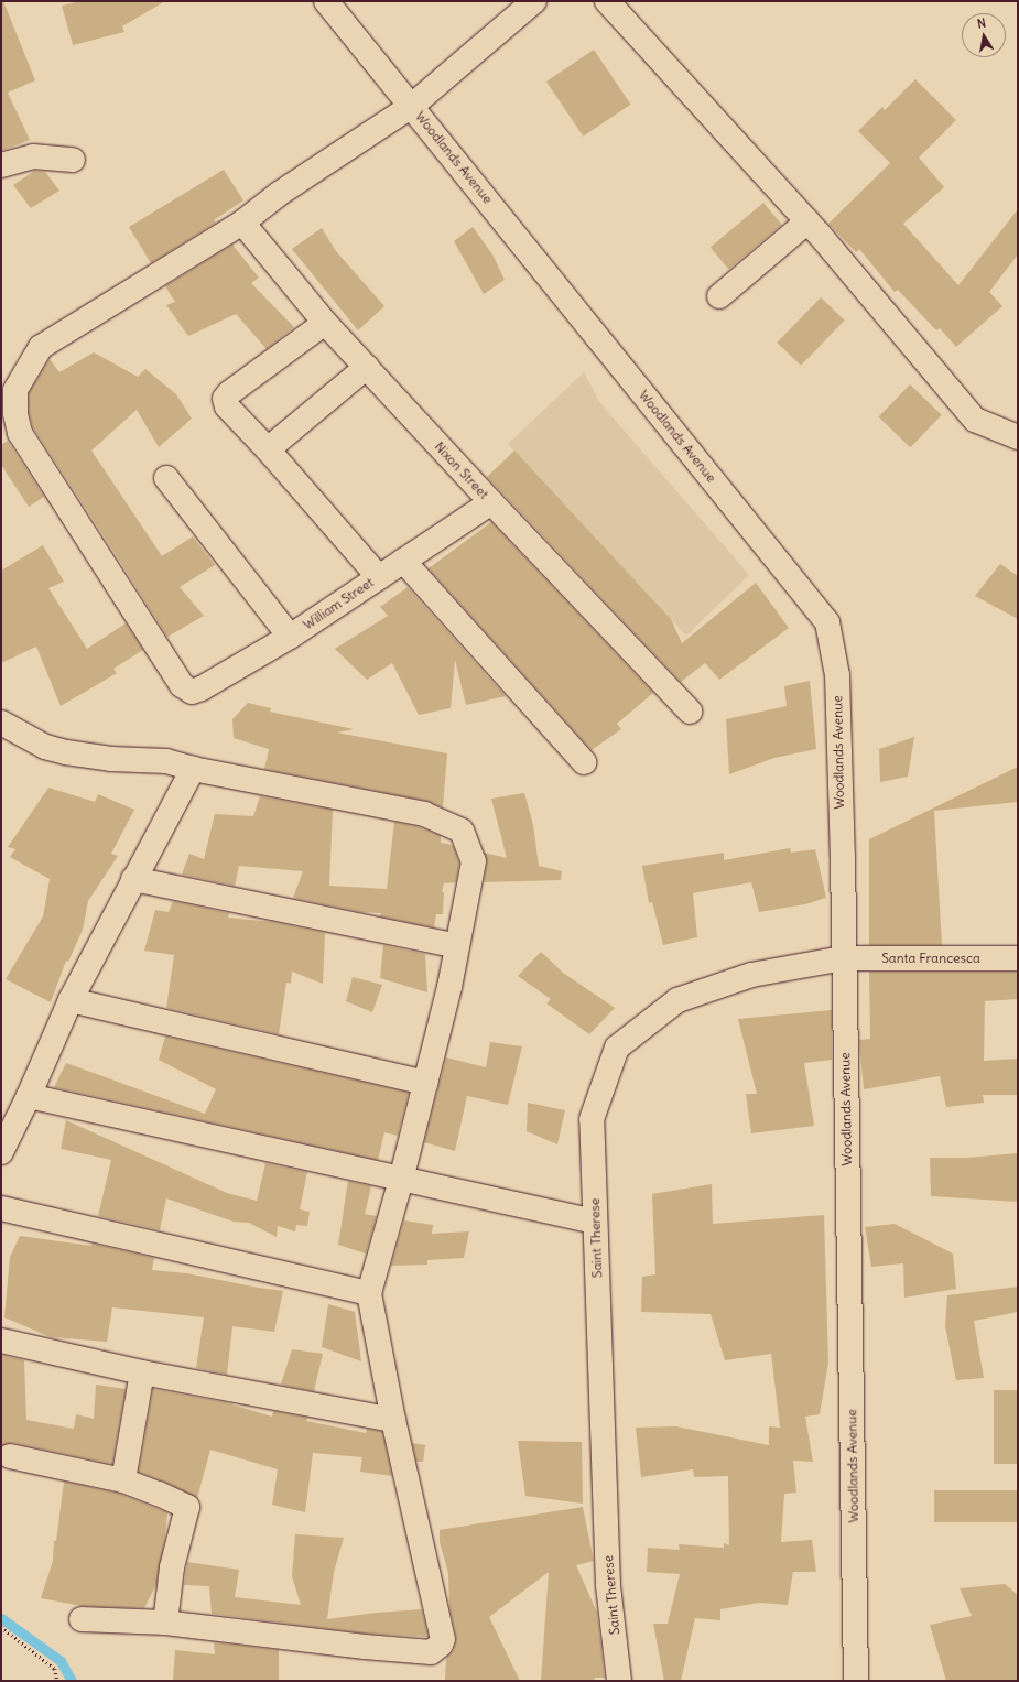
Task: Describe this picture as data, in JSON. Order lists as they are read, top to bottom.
{
  "streets": {
    "street": [
      "Woodlands Avenue",
      "Nixon Street",
      "William Street",
      "Santa Francesca",
      "Saint Therese"
    ]
  },
  "crossings": [
    ["Woodlands Avenue", "Santa Francesca"],
    ["Woodlands Avenue", "Saint Therese"],
    ["Nixon Street", "William Street"],
    ["Santa Francesca", "Saint Therese"]
  ],
  "north": "top"
}
